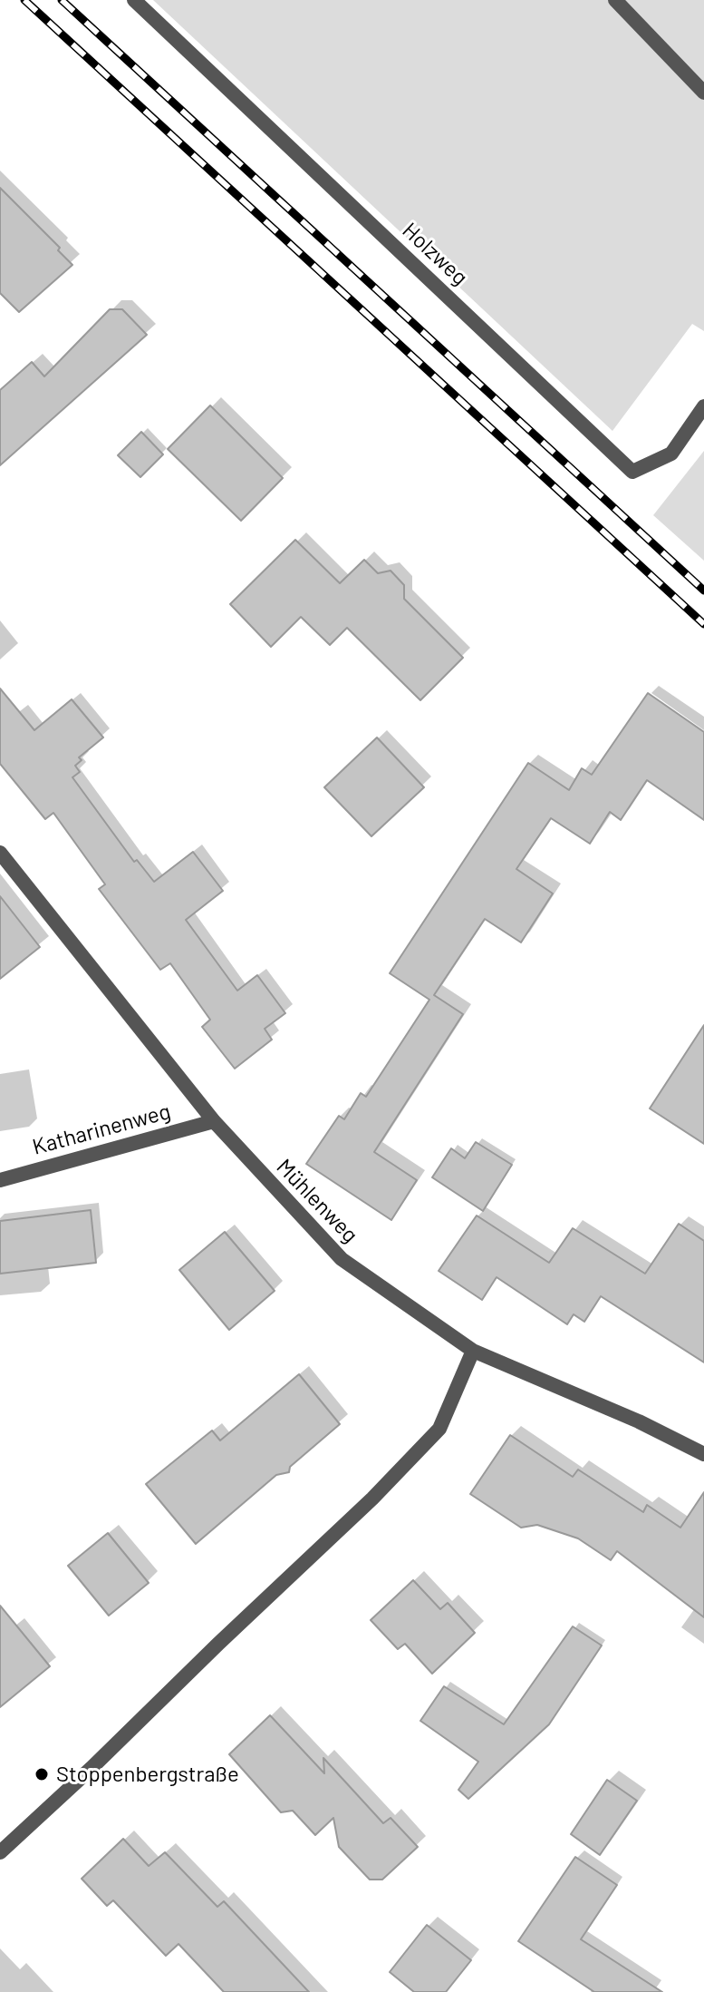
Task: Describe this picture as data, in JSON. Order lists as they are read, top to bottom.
{
  "streets": {
    "street": ["Holzweg", "Katharinenweg", "Mühlenweg"]
  },
  "crossings": [
    ["Katharinenweg", "Mühlenweg"]
  ],
  "places": ["Stoppenbergstraße"]
}
